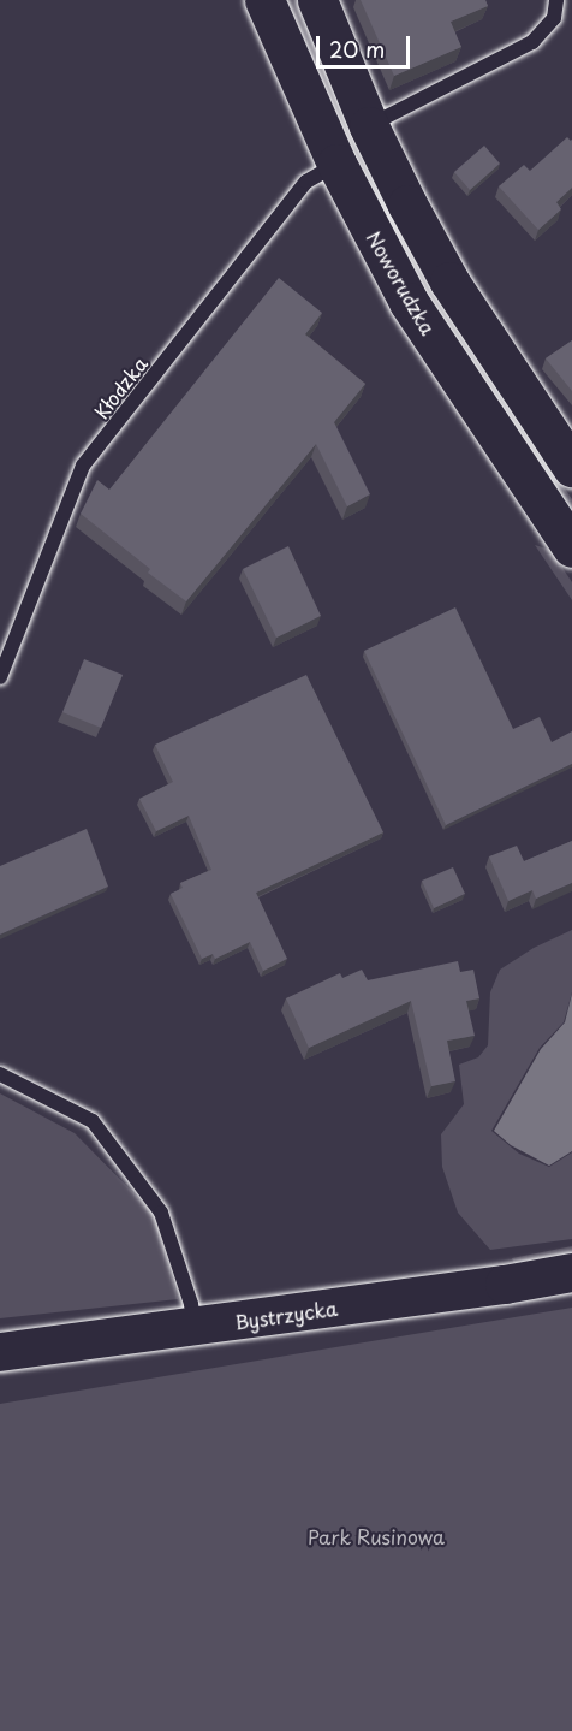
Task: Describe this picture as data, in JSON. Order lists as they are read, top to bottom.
{
  "streets": {
    "main road": ["Noworudzka"],
    "street": ["Bystrzycka"],
    "lane": ["Kłodzka"]
  },
  "crossings": [
    ["Noworudzka", "Kłodzka"]
  ],
  "parks": ["Park Rusinowa"],
  "scale_bar": "20 m"
}
